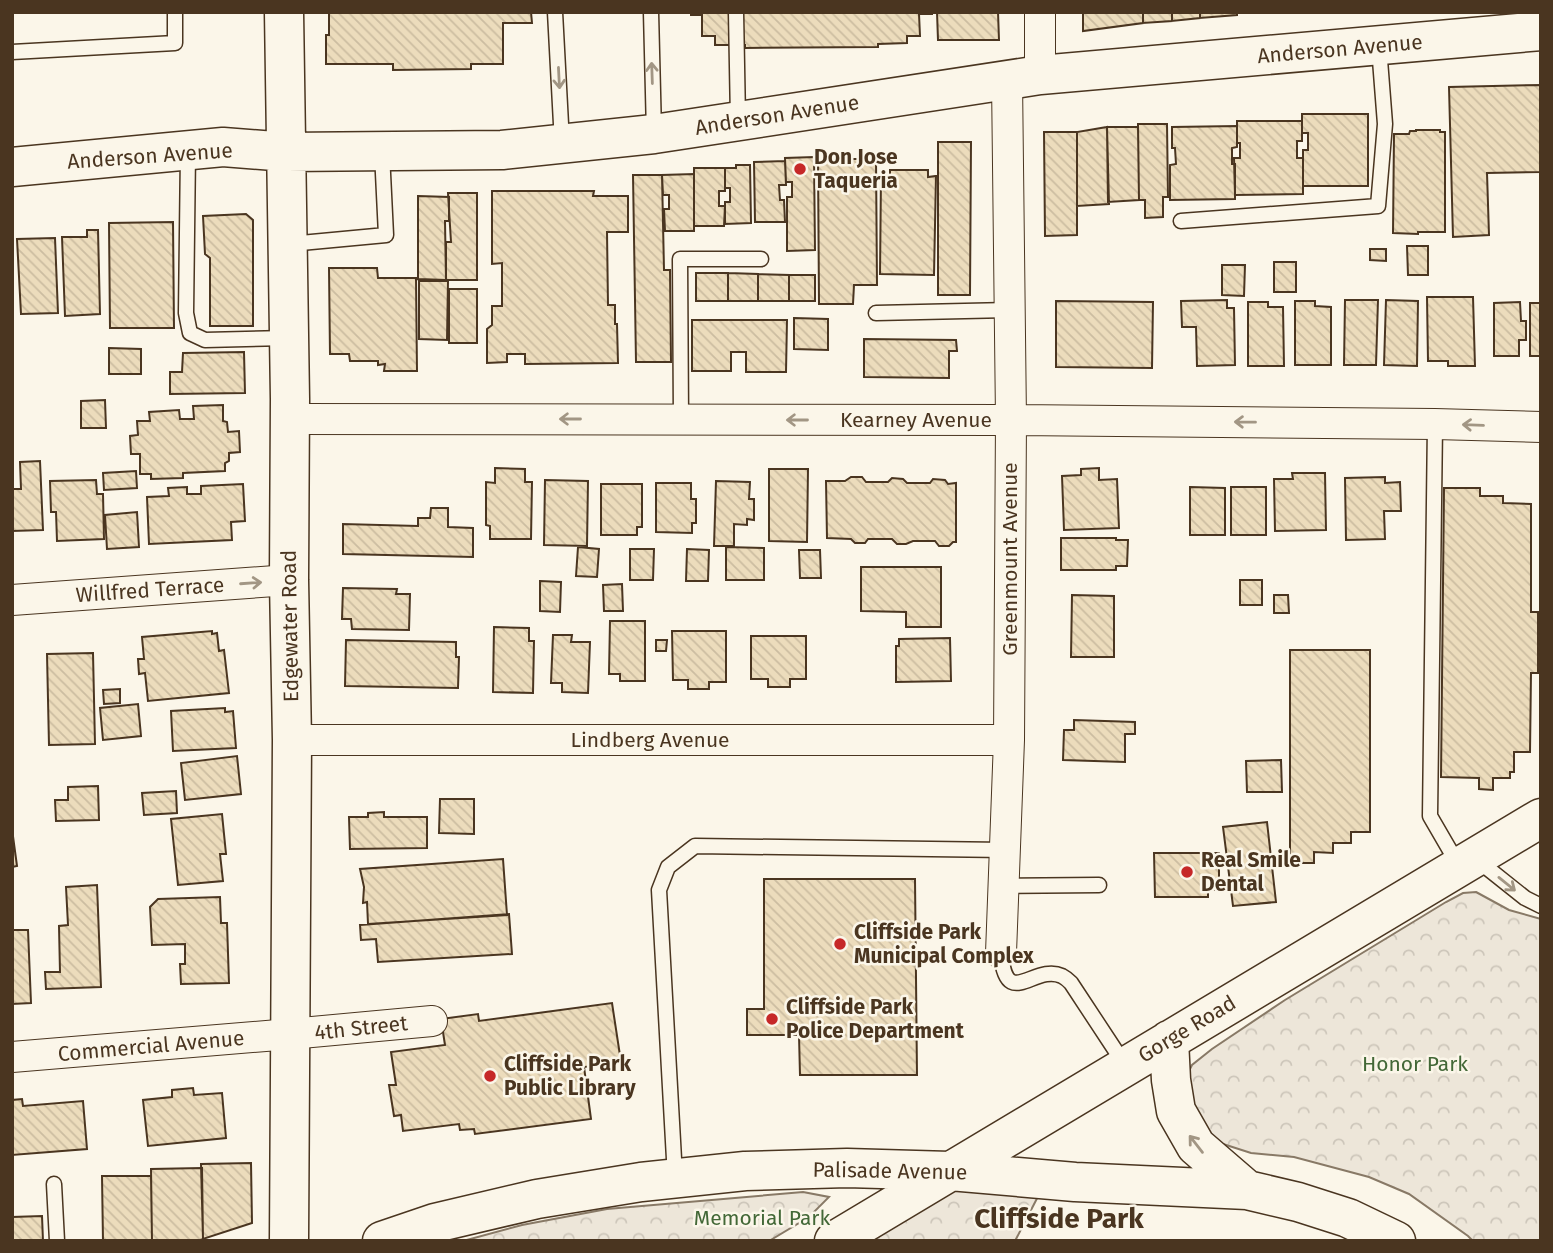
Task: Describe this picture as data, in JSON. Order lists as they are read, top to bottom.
{
  "streets": {
    "main road": [
      "Anderson Avenue",
      "Edgewater Road",
      "Gorge Road",
      "Palisade Avenue"
    ],
    "street": [
      "Kearney Avenue",
      "Greenmount Avenue",
      "Willfred Terrace",
      "Lindberg Avenue",
      "4th Street",
      "Commercial Avenue"
    ]
  },
  "crossings": [
    ["Anderson Avenue", "Greenmount Avenue"],
    ["Anderson Avenue", "Edgewater Road"],
    ["Kearney Avenue", "Greenmount Avenue"],
    ["Kearney Avenue", "Edgewater Road"],
    ["Greenmount Avenue", "Lindberg Avenue"],
    ["Willfred Terrace", "Edgewater Road"],
    ["Edgewater Road", "Lindberg Avenue"],
    ["Edgewater Road", "4th Street"],
    ["Edgewater Road", "Commercial Avenue"],
    ["4th Street", "Commercial Avenue"],
    ["Gorge Road", "Palisade Avenue"]
  ],
  "one_way": ["Kearney Avenue", "Willfred Terrace"],
  "districts": ["Cliffside Park"],
  "parks": ["Honor Park", "Memorial Park"],
  "places": [
    "Don Jose Taqueria",
    "Real Smile Dental",
    "Cliffside Park Municipal Complex",
    "Cliffside Park Police Department",
    "Cliffside Park Public Library"
  ]
}
